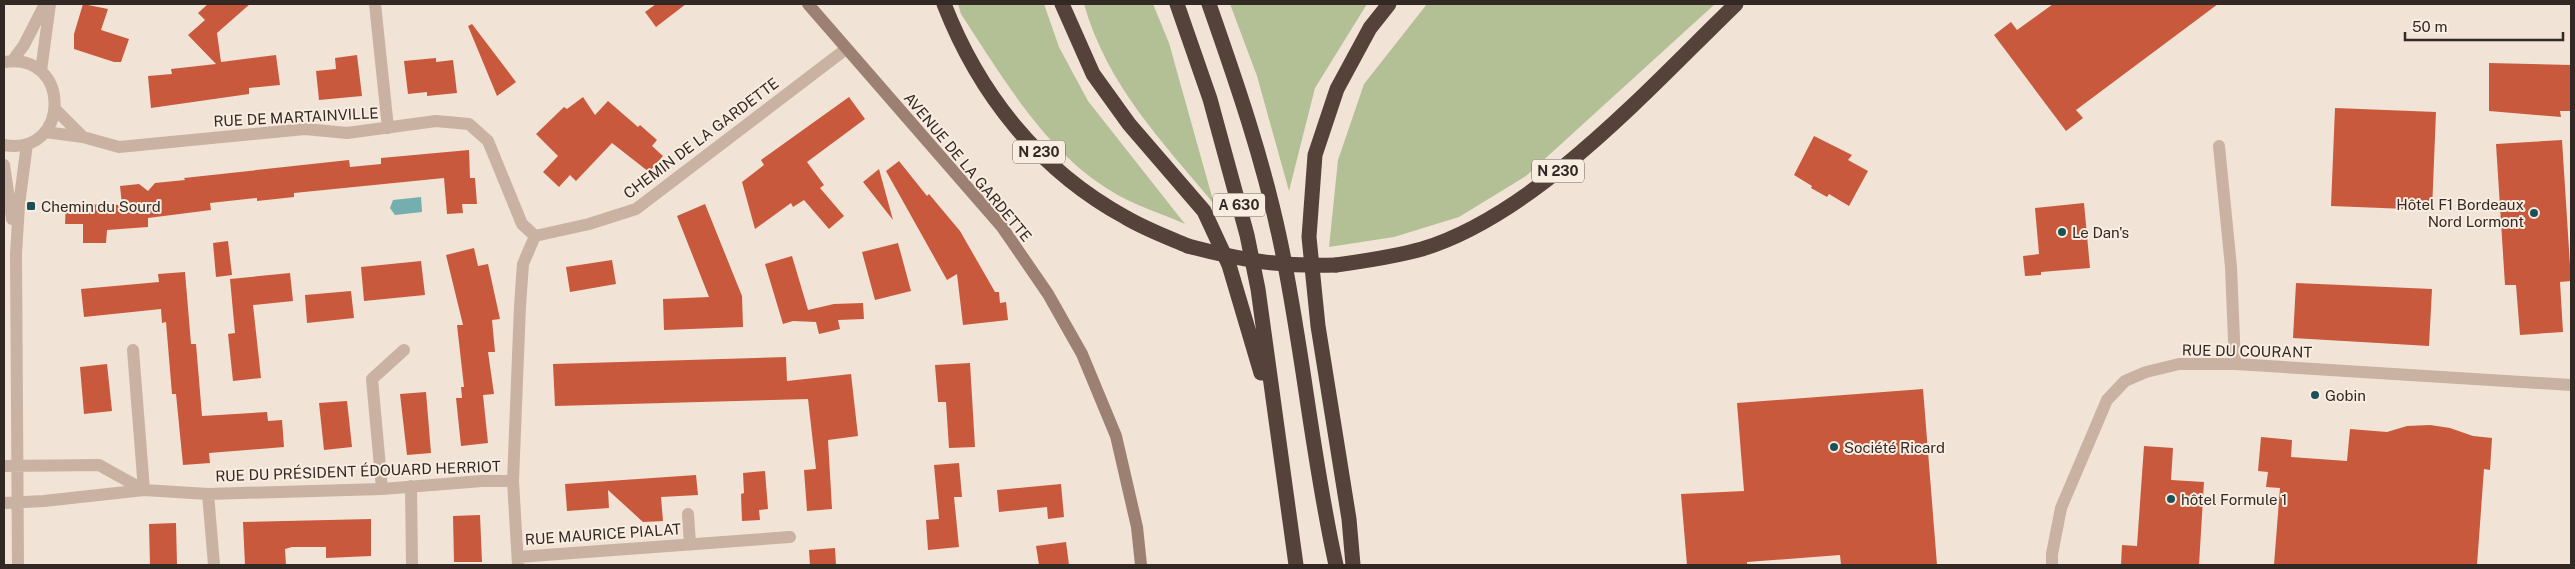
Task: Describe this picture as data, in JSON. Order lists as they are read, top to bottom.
{
  "streets": {
    "highway": ["N 230", "A 630"],
    "main road": ["AVENUE DE LA GARDETTE"],
    "street": [
      "RUE DE MARTAINVILLE",
      "CHEMIN DE LA GARDETTE",
      "RUE DU COURANT",
      "RUE DU PRÉSIDENT ÉDOUARD HERRIOT",
      "RUE MAURICE PIALAT"
    ]
  },
  "crossings": [
    ["RUE DE MARTAINVILLE", "CHEMIN DE LA GARDETTE"],
    ["CHEMIN DE LA GARDETTE", "AVENUE DE LA GARDETTE"]
  ],
  "places": {
    "transit": ["Chemin du Sourd"],
    "other": [
      "Hôtel F1 Bordeaux Nord Lormont",
      "Le Dan's",
      "Gobin",
      "Société Ricard",
      "hôtel Formule 1"
    ]
  },
  "scale_bar": "50 m"
}
